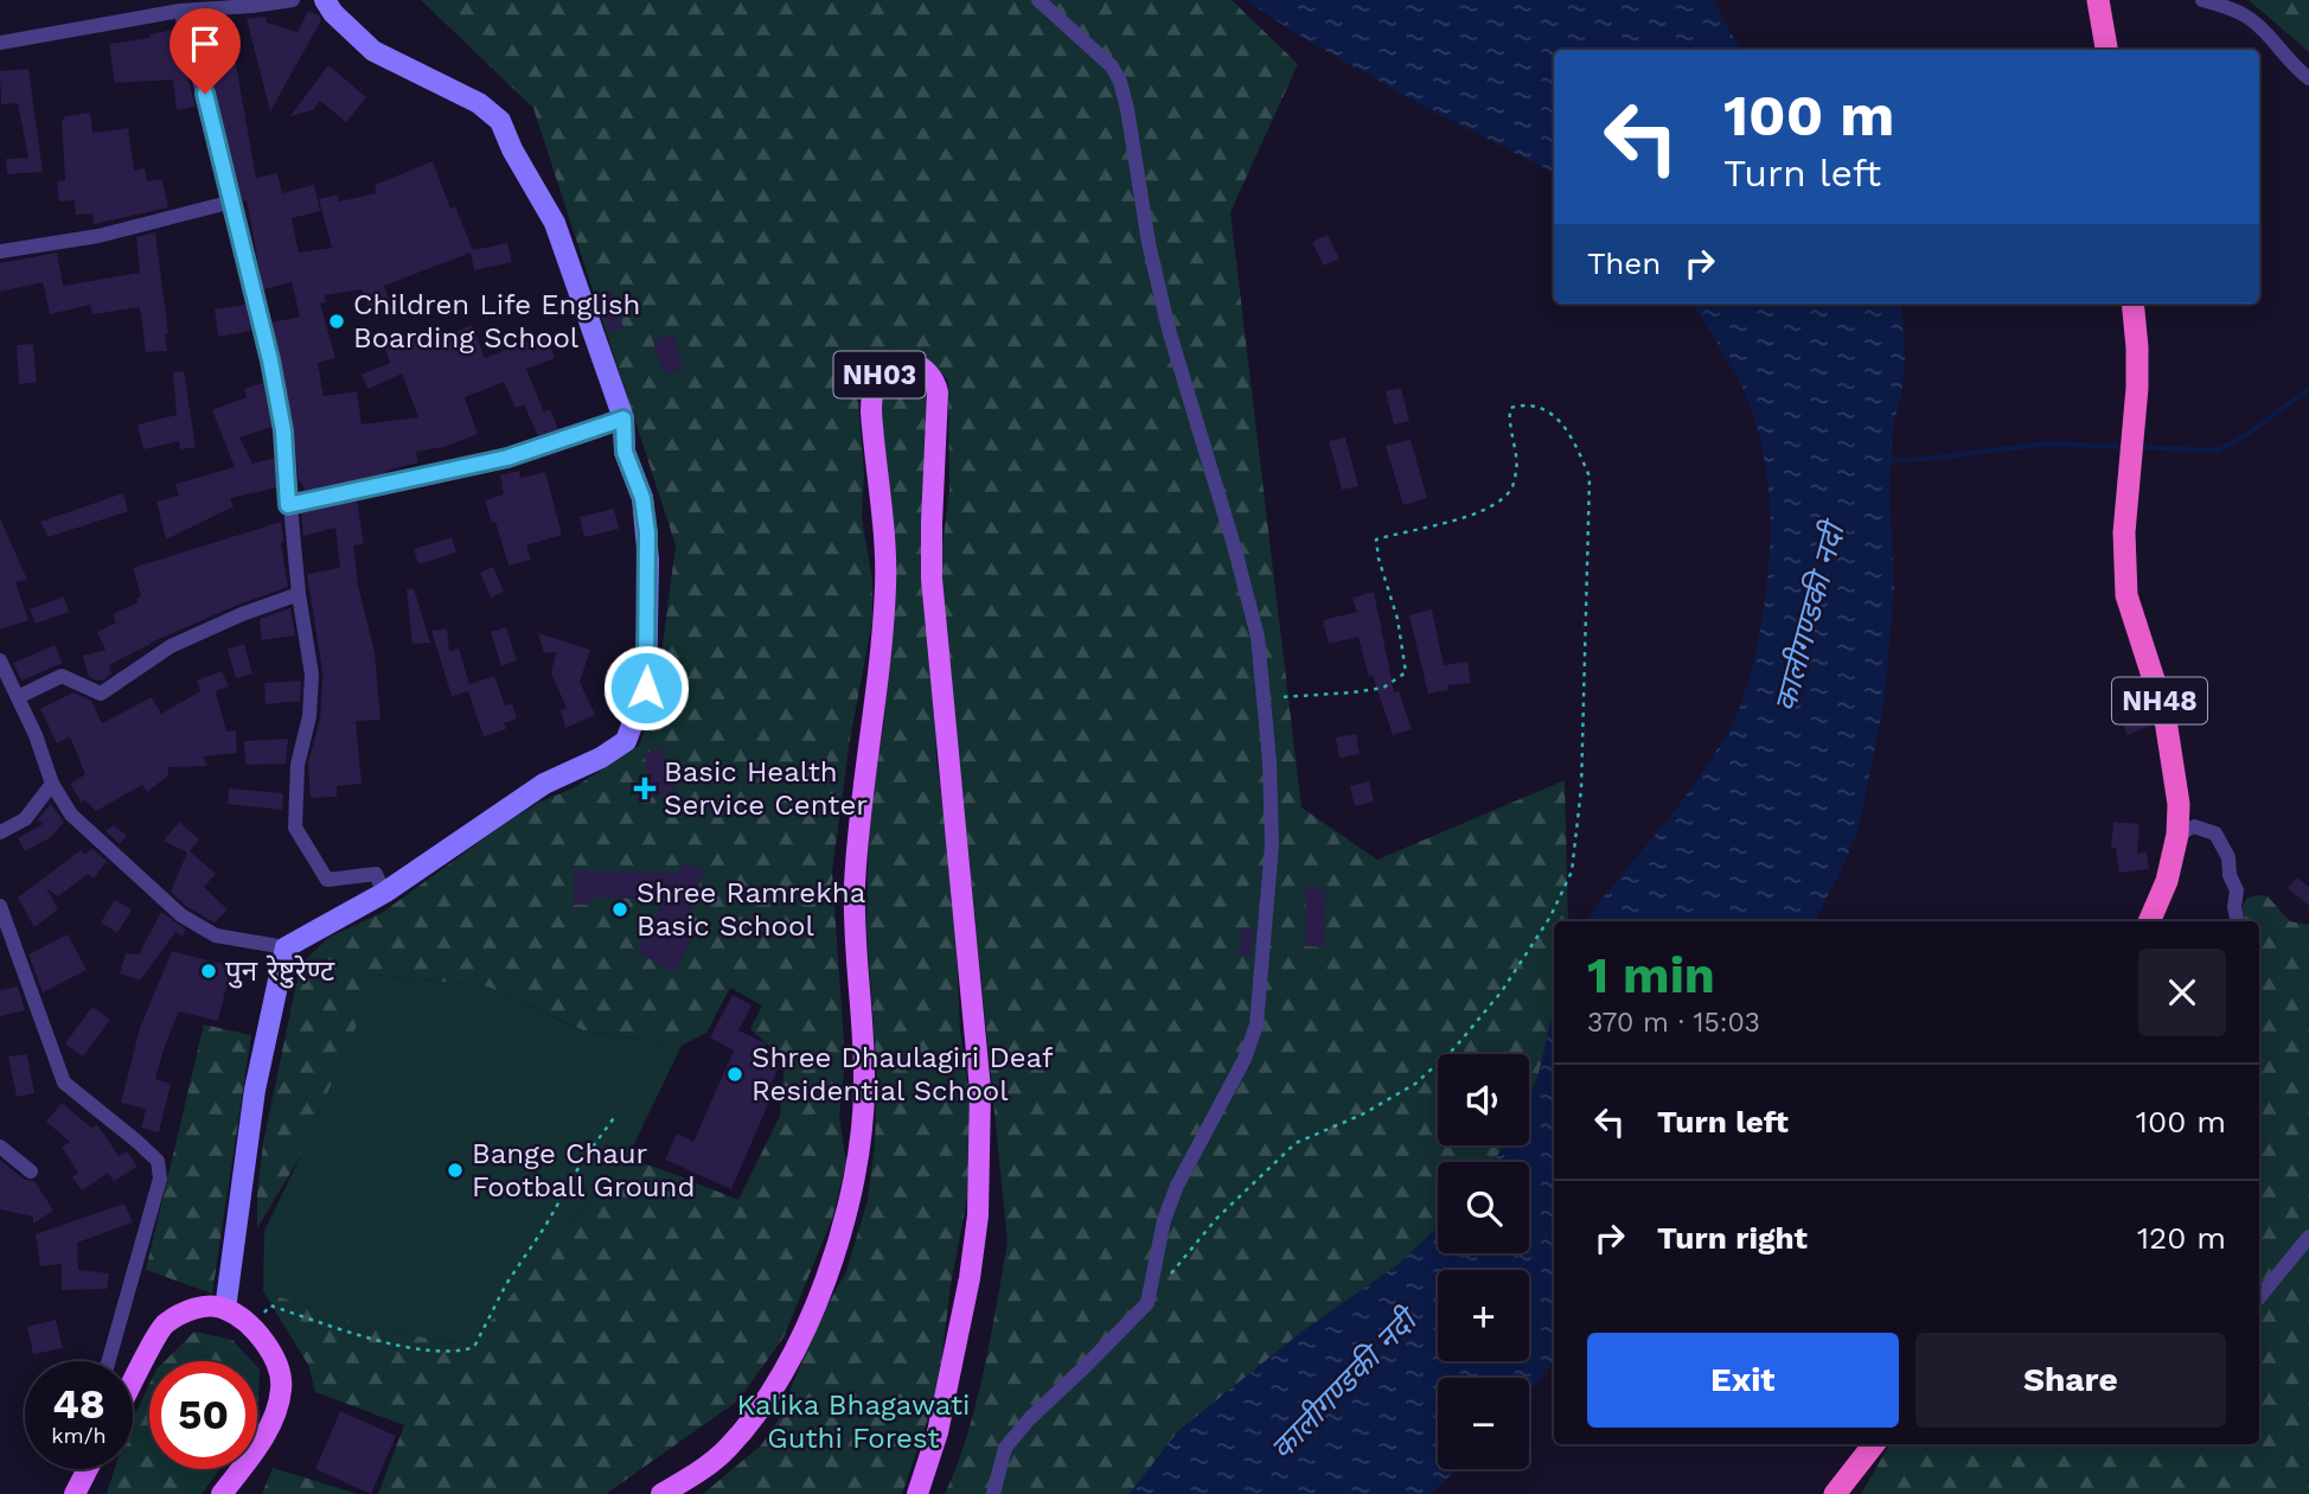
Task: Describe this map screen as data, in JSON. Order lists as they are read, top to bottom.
{
  "streets": {
    "highway": ["NH48"],
    "main road": ["NH03"]
  },
  "water": ["कालीगण्डकी नदी"],
  "parks": ["Kalika Bhagawati Guthi Forest"],
  "places": {
    "other": [
      "Children Life English Boarding School",
      "Shree Ramrekha Basic School",
      "पुन रेष्टुरेण्ट",
      "Shree Dhaulagiri Deaf Residential School",
      "Bange Chaur Football Ground"
    ],
    "health": ["Basic Health Service Center"]
  },
  "page": {
    "turn": ["100 m", "Turn left"],
    "then": "Then",
    "heading": ["1 min", "370 m · 15:03"],
    "map_buttons": ["+", "−"],
    "list": [
      {
        "name": "Turn left",
        "value": "100 m"
      },
      {
        "name": "Turn right",
        "value": "120 m"
      }
    ],
    "buttons": ["Exit", "Share"],
    "speed": "48 km/h",
    "limit": "50"
  }
}
